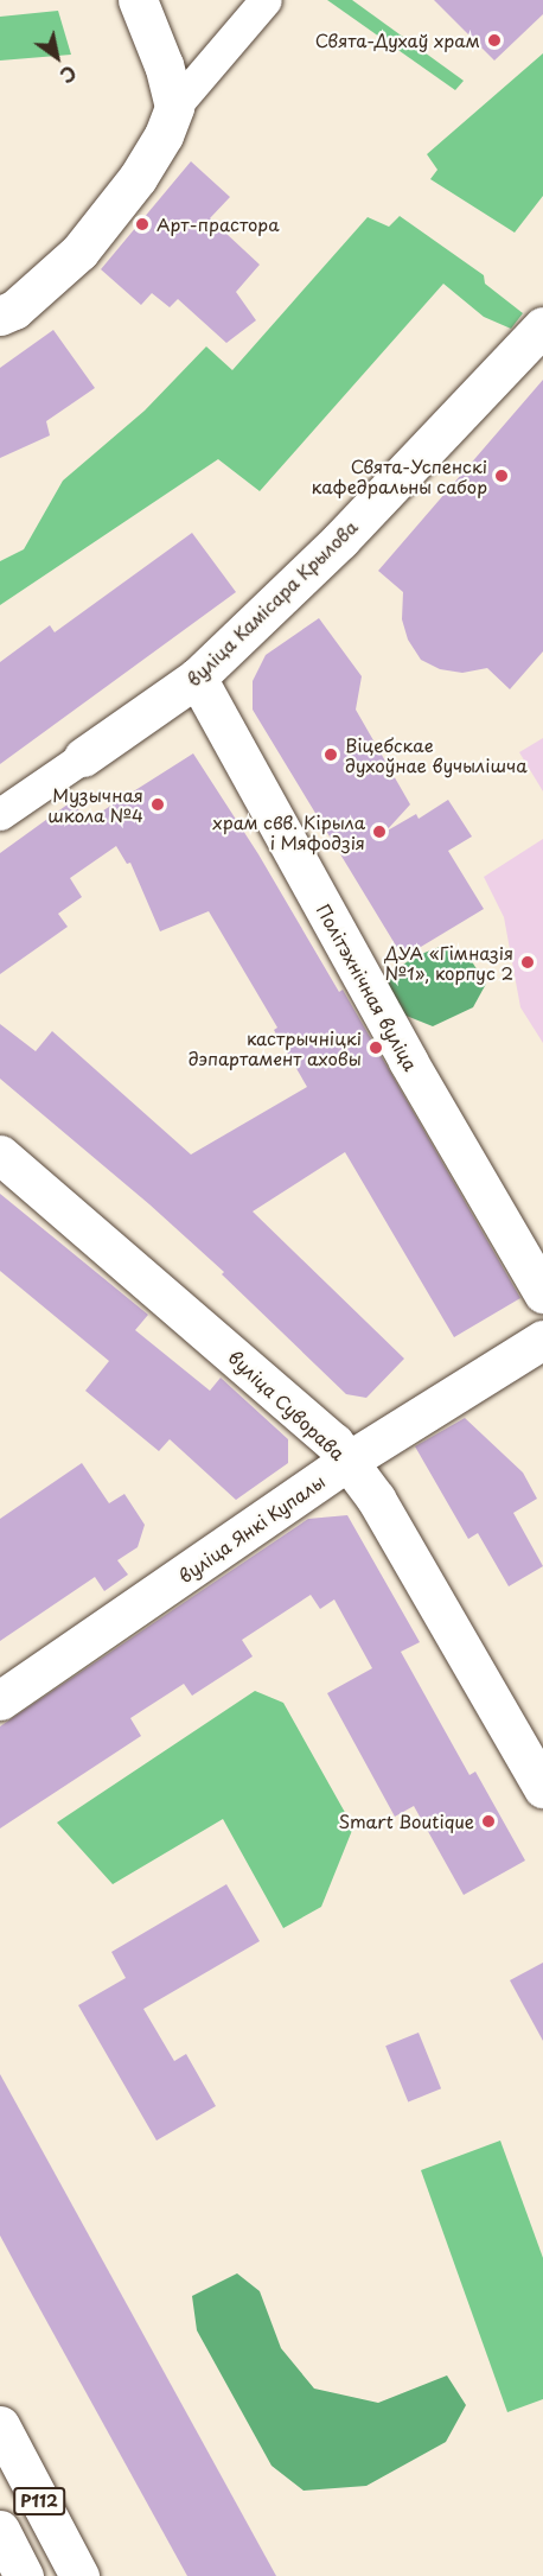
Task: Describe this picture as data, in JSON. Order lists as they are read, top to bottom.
{
  "streets": {
    "street": [
      "вуліца Камісара Крылова",
      "Політэхнічная вуліца",
      "вуліца Суворава",
      "вуліца Янкі Купалы",
      "Р112"
    ]
  },
  "crossings": [
    ["вуліца Камісара Крылова", "Політэхнічная вуліца"],
    ["вуліца Суворава", "вуліца Янкі Купалы"]
  ],
  "places": [
    "Свята-Духаў храм",
    "Арт-прастора",
    "Свята-Успенскі кафедральны сабор",
    "Віцебскае духоўнае вучылішча",
    "Музычная школа №4",
    "храм свв. Кірыла і Мяфодзія",
    "ДУА «Гімназія №1», корпус 2",
    "кастрычніцкі дэпартамент аховы",
    "Smart Boutique"
  ],
  "north": "bottom right"
}
